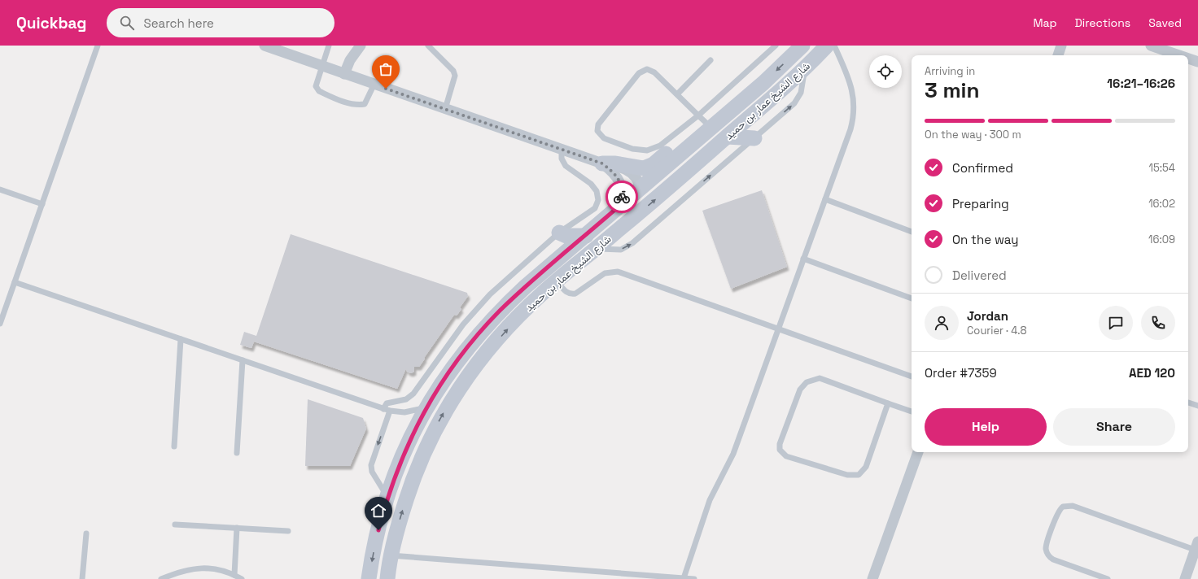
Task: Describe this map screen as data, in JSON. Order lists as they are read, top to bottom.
{
  "streets": {
    "street": ["شارع الشيخ عمار بن حميد"]
  },
  "page": {
    "header": "Quickbag",
    "search": "Search here",
    "nav": ["Map", "Directions", "Saved"],
    "heading": ["3 min", "Arriving in", "16:21–16:26"],
    "panel": [
      "Jordan",
      "Courier · 4.8",
      "Order #7359",
      "AED 120"
    ],
    "bar": "On the way · 300 m",
    "list": [
      ["Confirmed", "15:54"],
      ["Preparing", "16:02"],
      ["On the way", "16:09"],
      "Delivered"
    ],
    "buttons": ["Help", "Share"]
  }
}
